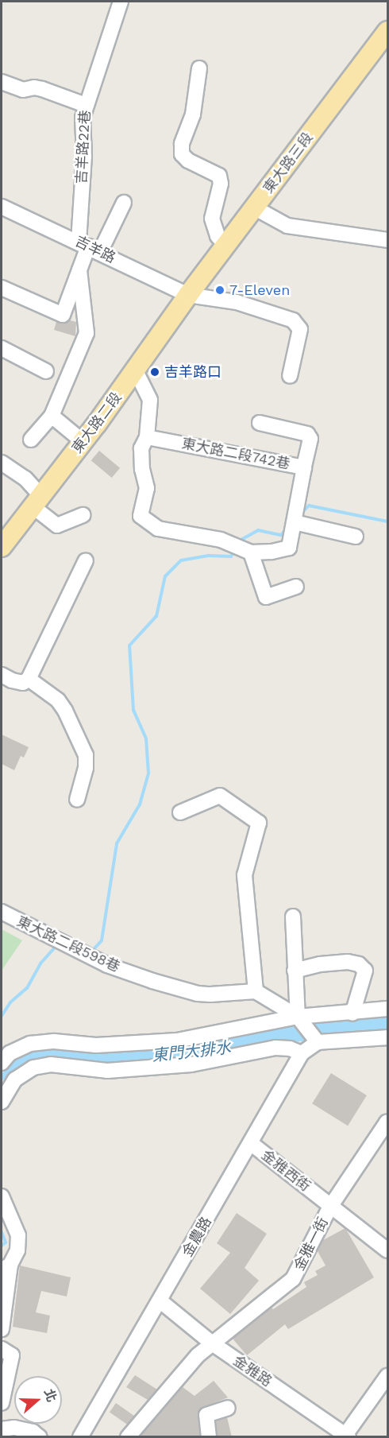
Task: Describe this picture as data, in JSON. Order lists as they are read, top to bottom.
{
  "streets": {
    "main road": ["東大路三段", "東大路二段"],
    "street": [
      "吉羊路22巷",
      "吉羊路",
      "東大路二段742巷",
      "東大路二段598巷",
      "金雅西街",
      "金農路",
      "金雅一街",
      "金雅路"
    ]
  },
  "crossings": [
    ["吉羊路22巷", "吉羊路"],
    ["東大路三段", "吉羊路"],
    ["東大路三段", "東大路二段"],
    ["吉羊路", "東大路二段"],
    ["金雅西街", "金農路"],
    ["金雅西街", "金雅一街"],
    ["金農路", "金雅路"],
    ["金雅一街", "金雅路"]
  ],
  "water": ["東門大排水"],
  "places": ["7-Eleven", "吉羊路口"],
  "north": "right"
}
